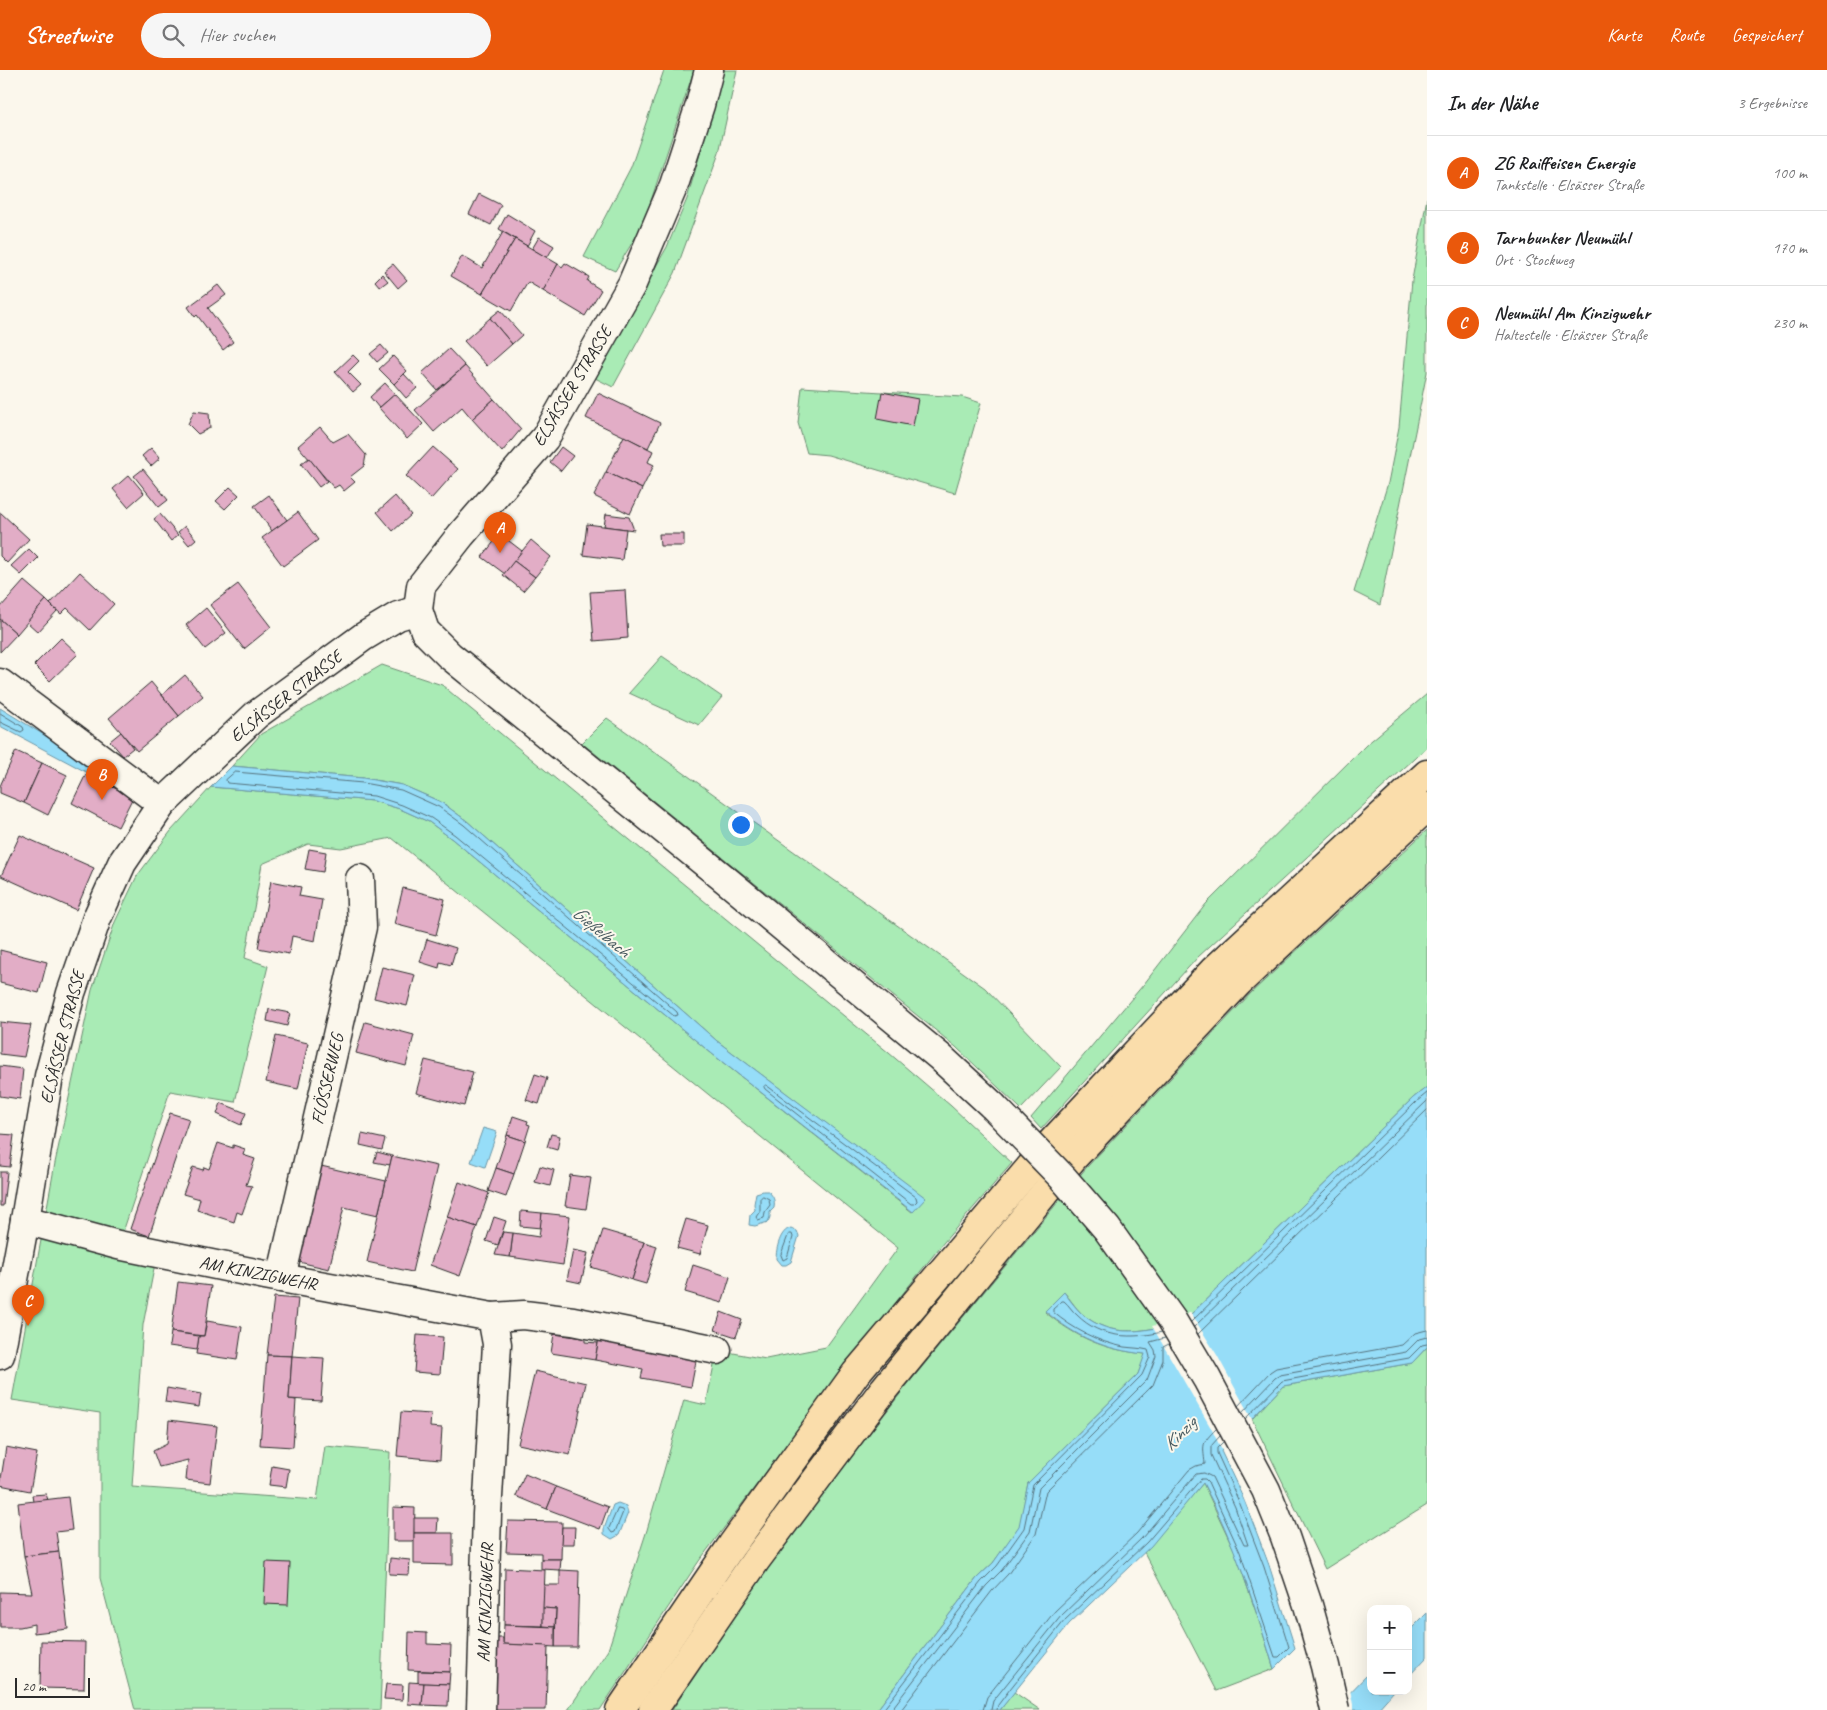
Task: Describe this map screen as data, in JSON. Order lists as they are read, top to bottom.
{
  "streets": {
    "street": ["ELSÄSSER STRASSE", "FLÖSSERWEG", "AM KINZIGWEHR"]
  },
  "crossings": [
    ["ELSÄSSER STRASSE", "AM KINZIGWEHR"],
    ["FLÖSSERWEG", "AM KINZIGWEHR"]
  ],
  "water": ["Gießelbach", "Kinzig"],
  "scale_bar": "20 m",
  "page": {
    "header": "Streetwise",
    "search": "Hier suchen",
    "nav": ["Karte", "Route", "Gespeichert"],
    "heading": ["In der Nähe", "3 Ergebnisse"],
    "list": [
      {
        "mark": "A",
        "name": "ZG Raiffeisen Energie",
        "note": "Tankstelle · Elsässer Straße",
        "value": "100 m"
      },
      {
        "mark": "B",
        "name": "Tarnbunker Neumühl",
        "note": "Ort · Stockweg",
        "value": "170 m"
      },
      {
        "mark": "C",
        "name": "Neumühl Am Kinzigwehr",
        "note": "Haltestelle · Elsässer Straße",
        "value": "230 m"
      }
    ],
    "pins": ["A", "B", "C"],
    "map_buttons": ["+", "−"],
    "scale": "20 m"
  }
}
